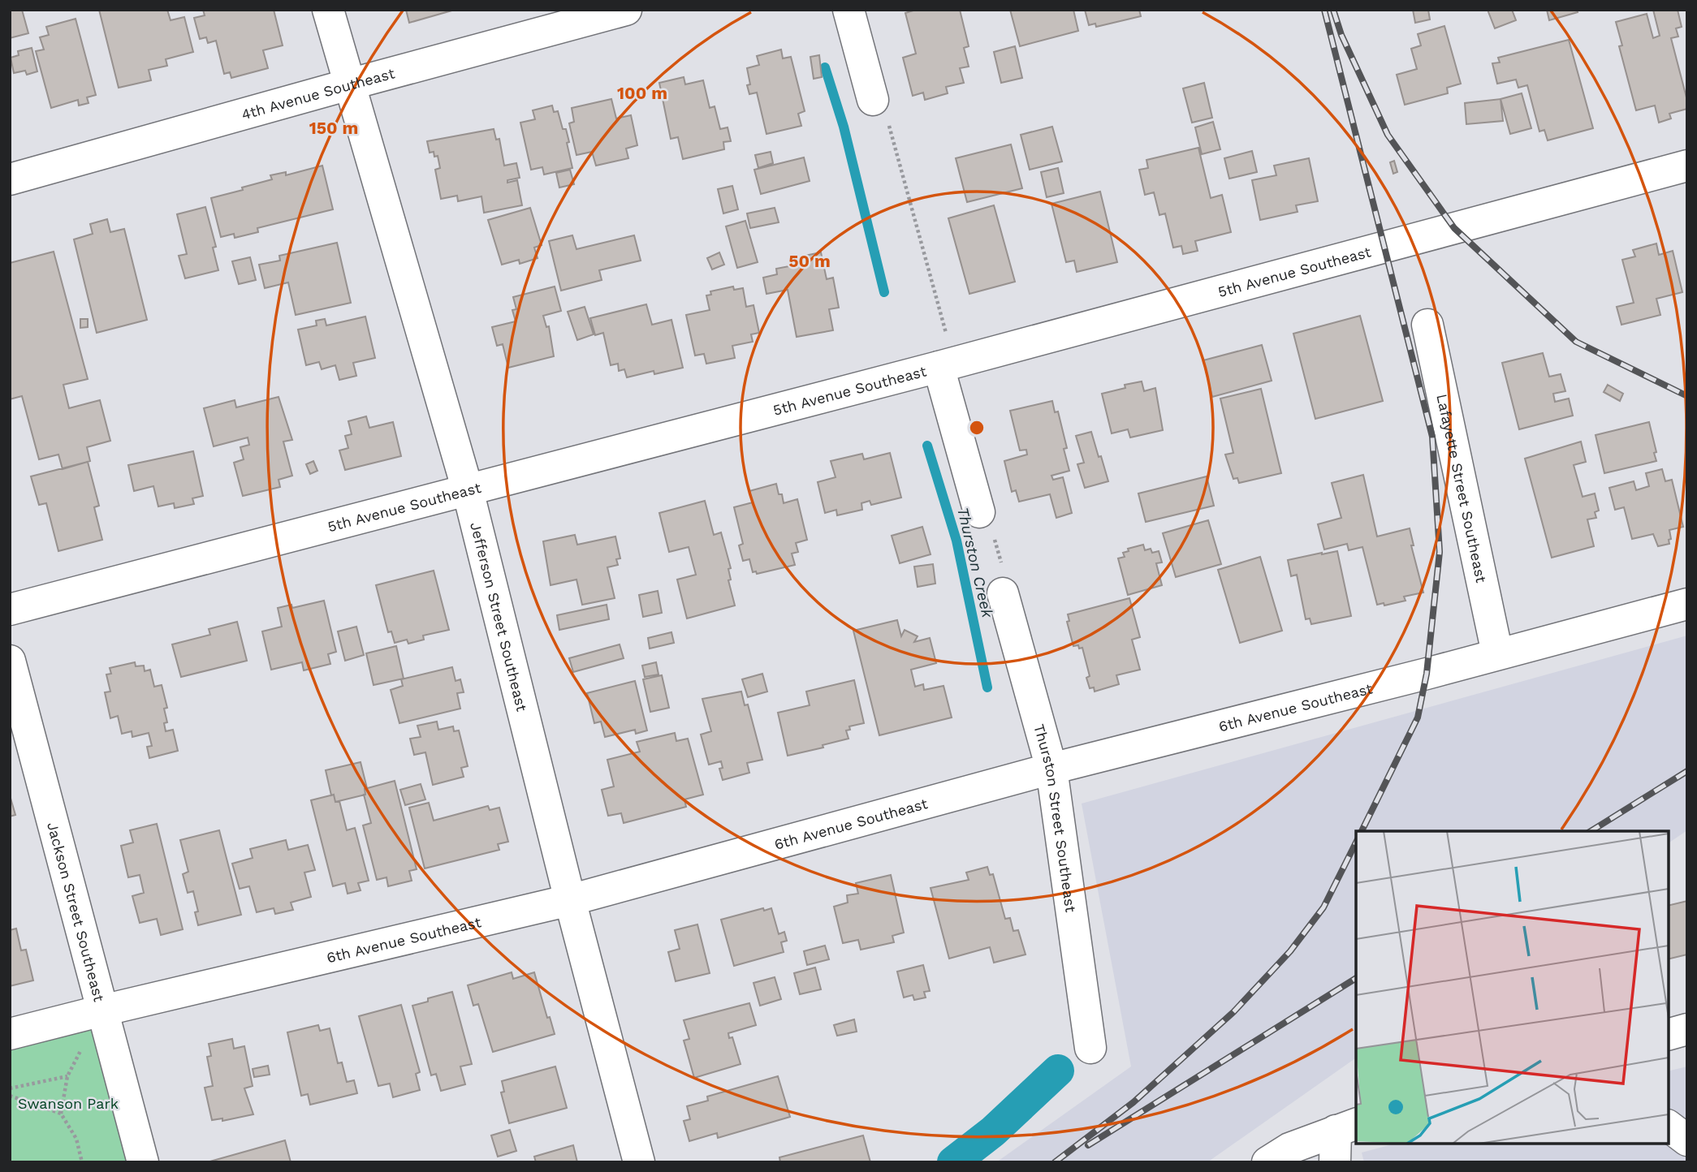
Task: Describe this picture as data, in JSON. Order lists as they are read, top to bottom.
{
  "streets": {
    "main road": [
      "4th Avenue Southeast",
      "5th Avenue Southeast",
      "Lafayette Street Southeast",
      "Jefferson Street Southeast",
      "6th Avenue Southeast",
      "Thurston Street Southeast",
      "Jackson Street Southeast"
    ]
  },
  "crossings": [
    ["4th Avenue Southeast", "Jefferson Street Southeast"],
    ["5th Avenue Southeast", "Jefferson Street Southeast"],
    ["Lafayette Street Southeast", "6th Avenue Southeast"],
    ["Jefferson Street Southeast", "6th Avenue Southeast"],
    ["6th Avenue Southeast", "Thurston Street Southeast"],
    ["6th Avenue Southeast", "Jackson Street Southeast"]
  ],
  "water": ["Thurston Creek"],
  "parks": ["Swanson Park"],
  "rings": ["100 m", "150 m", "50 m"]
}
